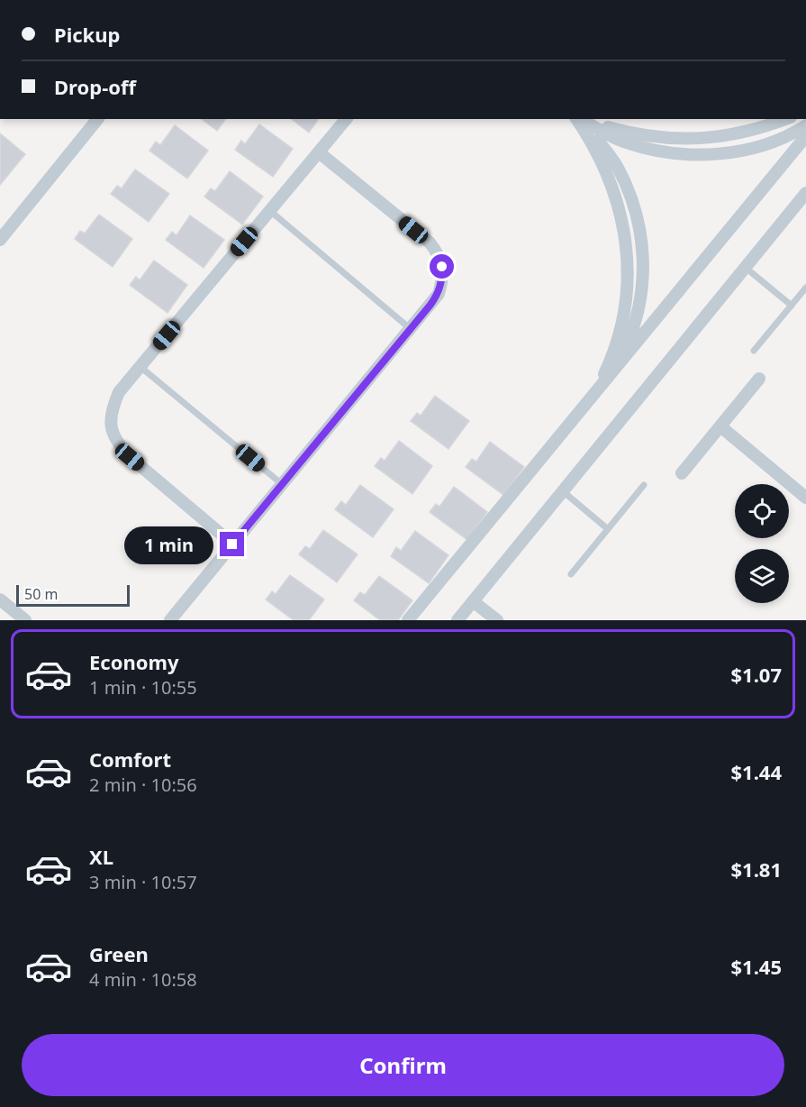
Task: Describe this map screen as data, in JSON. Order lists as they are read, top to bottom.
{
  "scale_bar": "50 m",
  "page": {
    "banner": ["Pickup", "Drop-off"],
    "bubble": "1 min",
    "scale": "50 m",
    "list": [
      {
        "name": "Economy",
        "note": "1 min · 10:55",
        "value": "$1.07"
      },
      {
        "name": "Comfort",
        "note": "2 min · 10:56",
        "value": "$1.44"
      },
      {
        "name": "XL",
        "note": "3 min · 10:57",
        "value": "$1.81"
      },
      {
        "name": "Green",
        "note": "4 min · 10:58",
        "value": "$1.45"
      }
    ],
    "buttons": "Confirm"
  }
}
